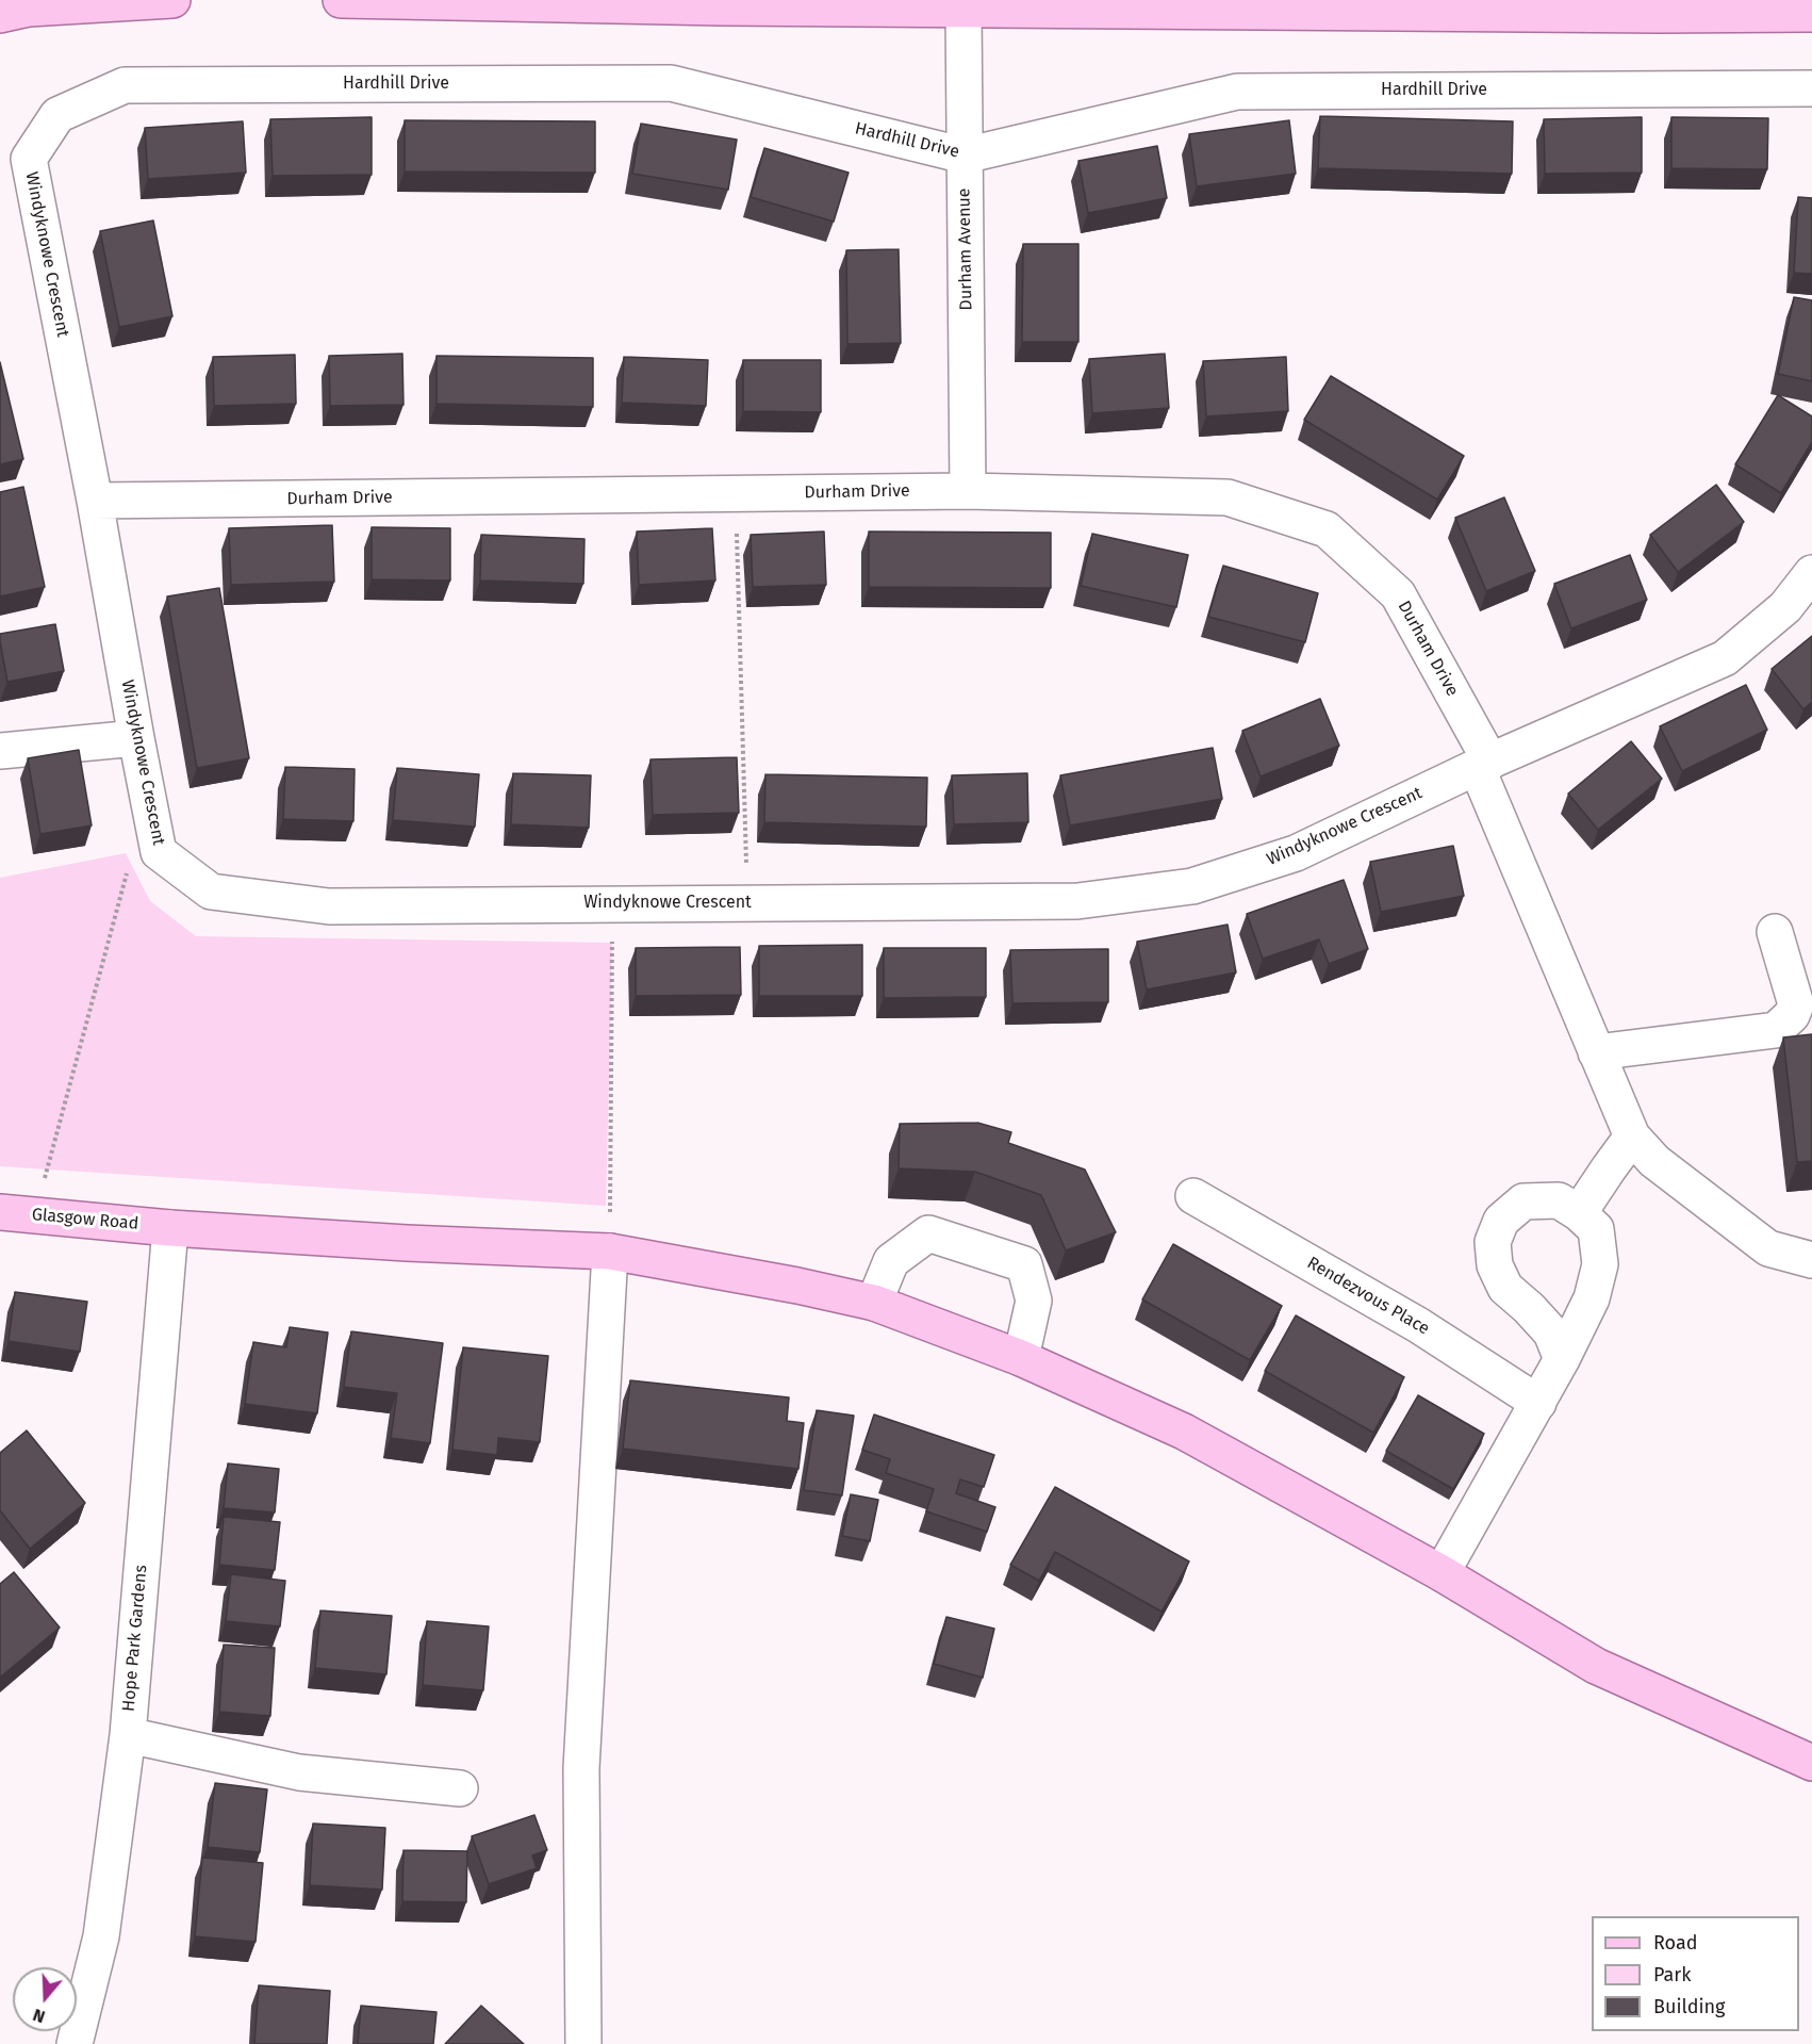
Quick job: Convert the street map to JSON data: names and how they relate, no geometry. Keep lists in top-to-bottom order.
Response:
{
  "streets": {
    "main road": ["Glasgow Road"],
    "street": [
      "Hardhill Drive",
      "Durham Avenue",
      "Windyknowe Crescent",
      "Durham Drive",
      "Rendezvous Place",
      "Hope Park Gardens"
    ]
  },
  "crossings": [
    ["Hardhill Drive", "Durham Avenue"],
    ["Hardhill Drive", "Windyknowe Crescent"],
    ["Durham Avenue", "Durham Drive"],
    ["Windyknowe Crescent", "Durham Drive"],
    ["Glasgow Road", "Hope Park Gardens"]
  ],
  "legend": ["Road", "Park", "Building"],
  "north": "bottom"
}
